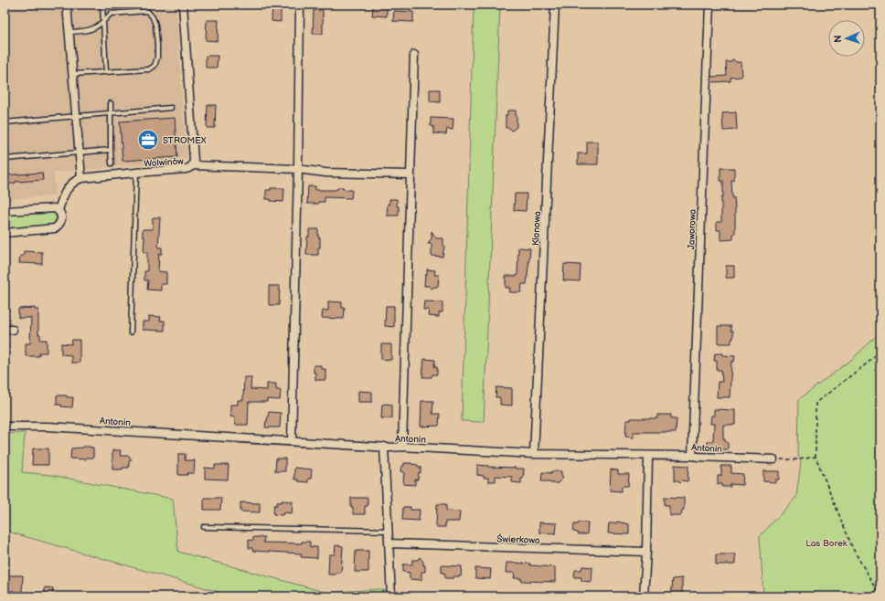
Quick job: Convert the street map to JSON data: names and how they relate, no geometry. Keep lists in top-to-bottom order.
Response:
{
  "streets": {
    "street": [
      "Wolwinów",
      "Klonowa",
      "Jaworowa",
      "Antonin",
      "Świerkowa"
    ]
  },
  "crossings": [
    ["Klonowa", "Antonin"],
    ["Jaworowa", "Antonin"]
  ],
  "parks": ["Las Borek"],
  "places": {
    "office": ["STROMEX"]
  },
  "north": "left"
}
